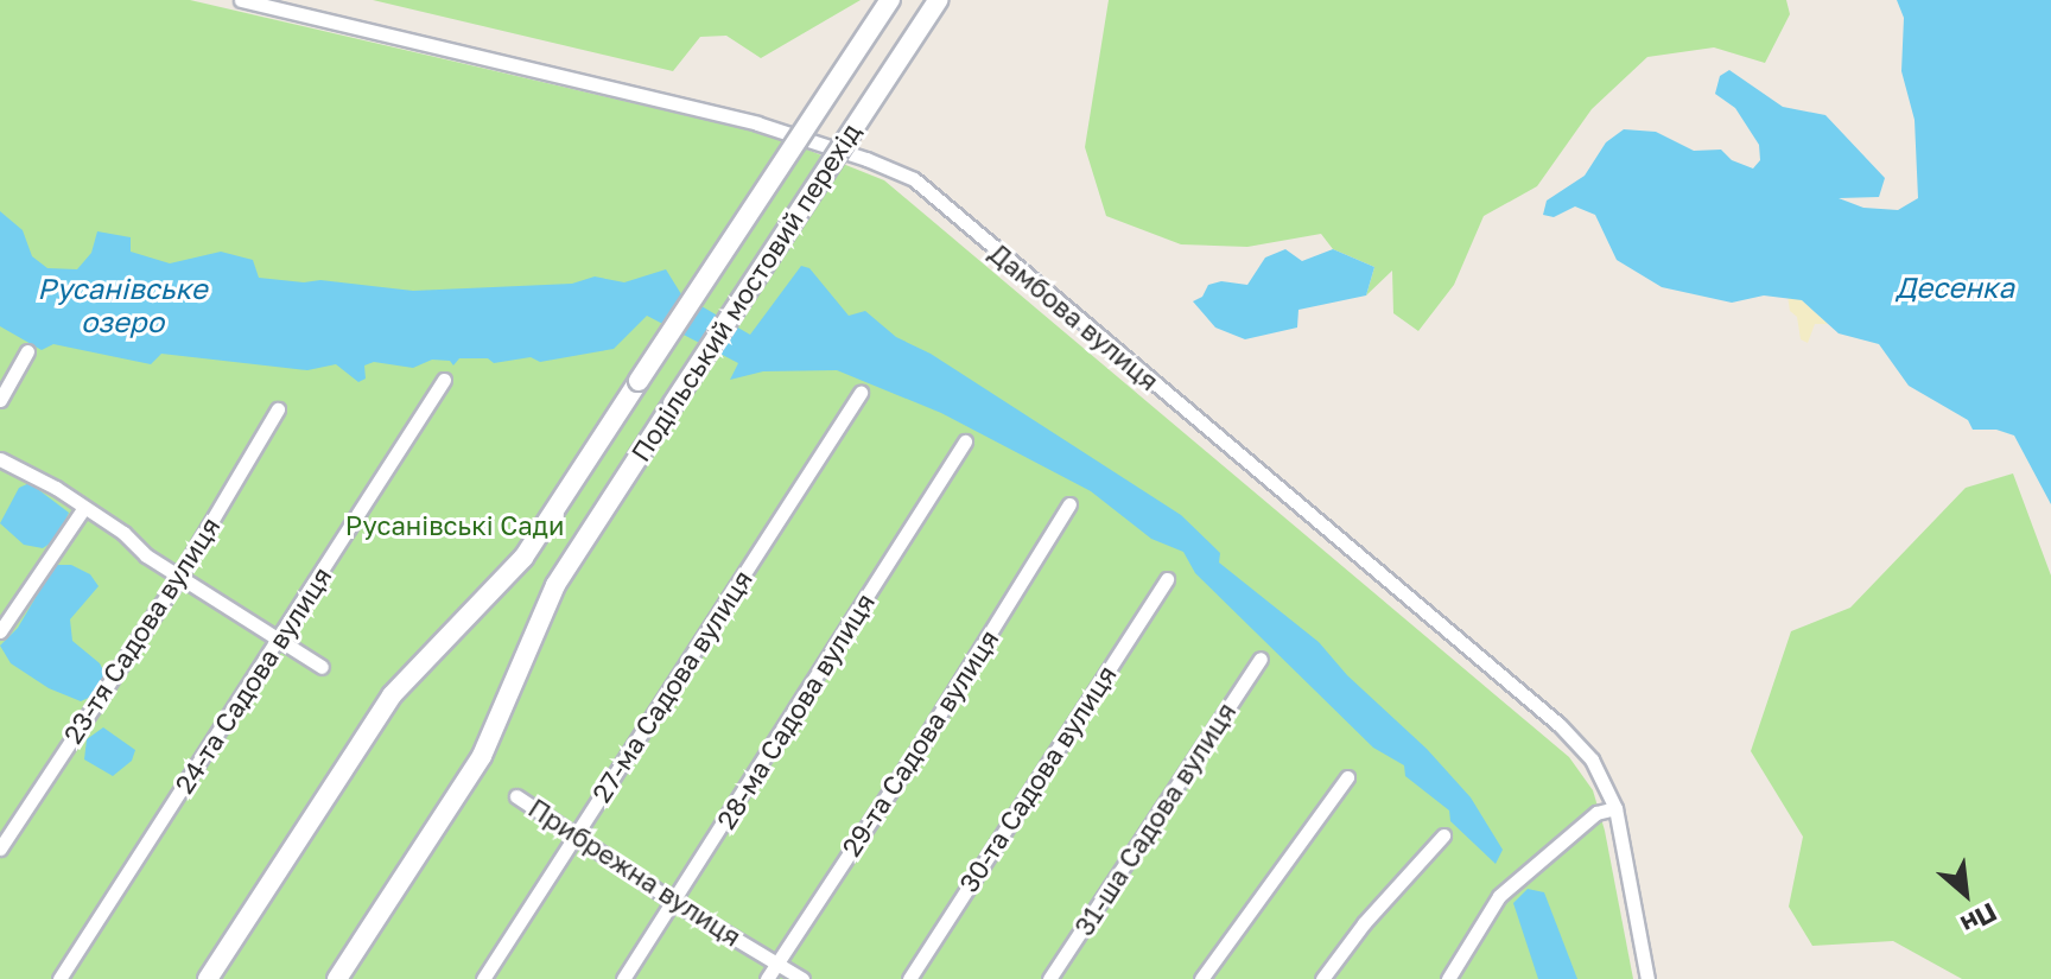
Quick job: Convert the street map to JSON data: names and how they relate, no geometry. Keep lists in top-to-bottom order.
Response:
{
  "streets": {
    "main road": ["Подільський мостовий перехід"],
    "street": [
      "Дамбова вулиця",
      "23-тя Садова вулиця",
      "24-та Садова вулиця",
      "27-ма Садова вулиця",
      "28-ма Садова вулиця",
      "29-та Садова вулиця",
      "30-та Садова вулиця",
      "31-ша Садова вулиця",
      "Прибрежна вулиця"
    ]
  },
  "crossings": [
    ["27-ма Садова вулиця", "Прибрежна вулиця"],
    ["28-ма Садова вулиця", "Прибрежна вулиця"],
    ["29-та Садова вулиця", "Прибрежна вулиця"]
  ],
  "water": ["Десенка", "Русанівське озеро"],
  "parks": ["Русанівські Сади"],
  "north": "bottom right"
}
